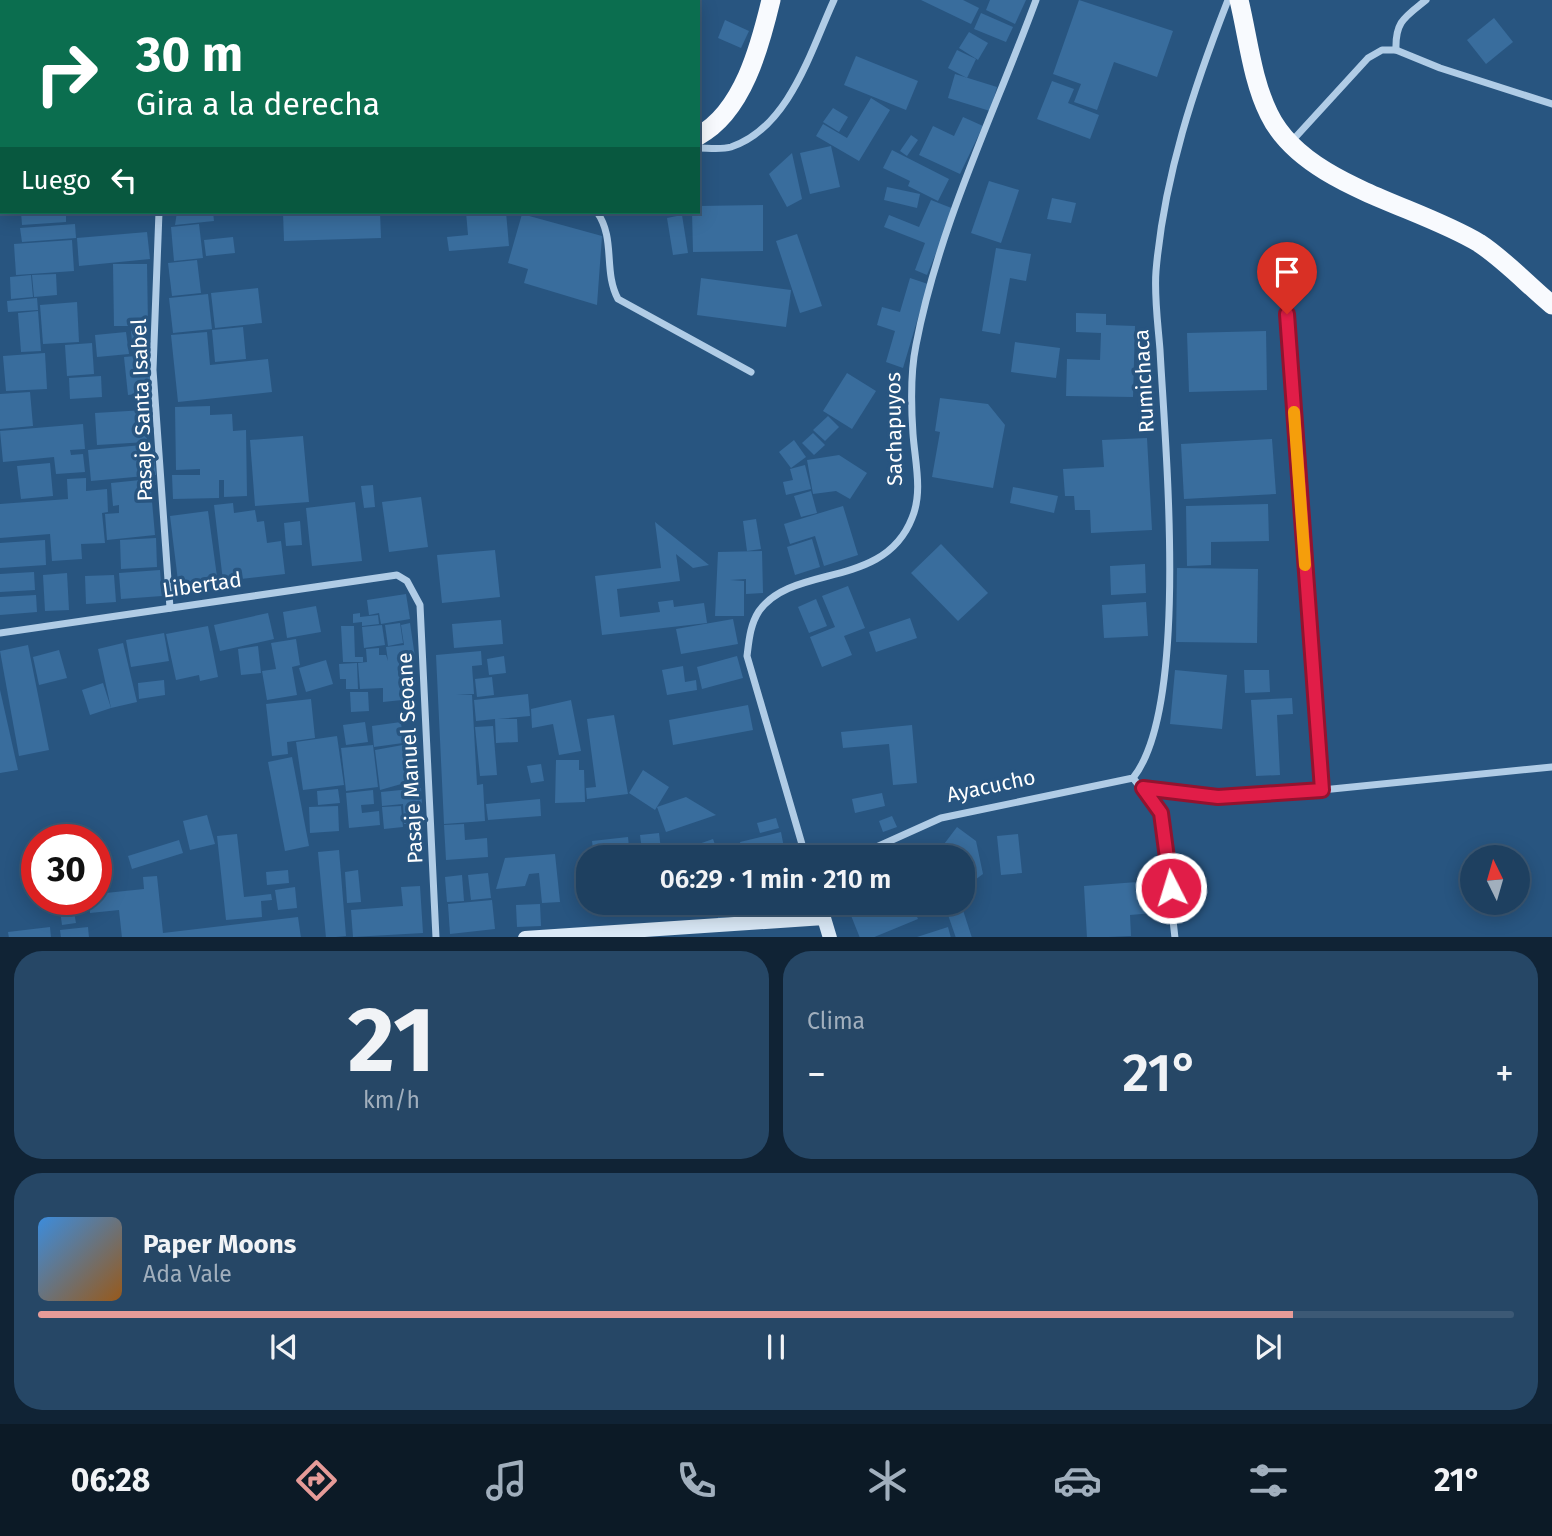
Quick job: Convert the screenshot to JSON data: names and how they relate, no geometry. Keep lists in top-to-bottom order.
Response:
{
  "streets": {
    "street": [
      "Rumichaca",
      "Pasaje Santa Isabel",
      "Sachapuyos",
      "Libertad",
      "Pasaje Manuel Seoane",
      "Ayacucho"
    ]
  },
  "crossings": [
    ["Rumichaca", "Ayacucho"],
    ["Pasaje Santa Isabel", "Libertad"],
    ["Libertad", "Pasaje Manuel Seoane"]
  ],
  "north": "top",
  "page": {
    "turn": ["30 m", "Gira a la derecha"],
    "then": "Luego",
    "limit": "30",
    "trip": "06:29 · 1 min · 210 m",
    "tile": [
      ["21", "km/h"],
      "Clima"
    ],
    "heat": ["−", "21°", "+"],
    "song": ["Paper Moons", "Ada Vale"],
    "tabs": ["06:28", "21°"]
  }
}
